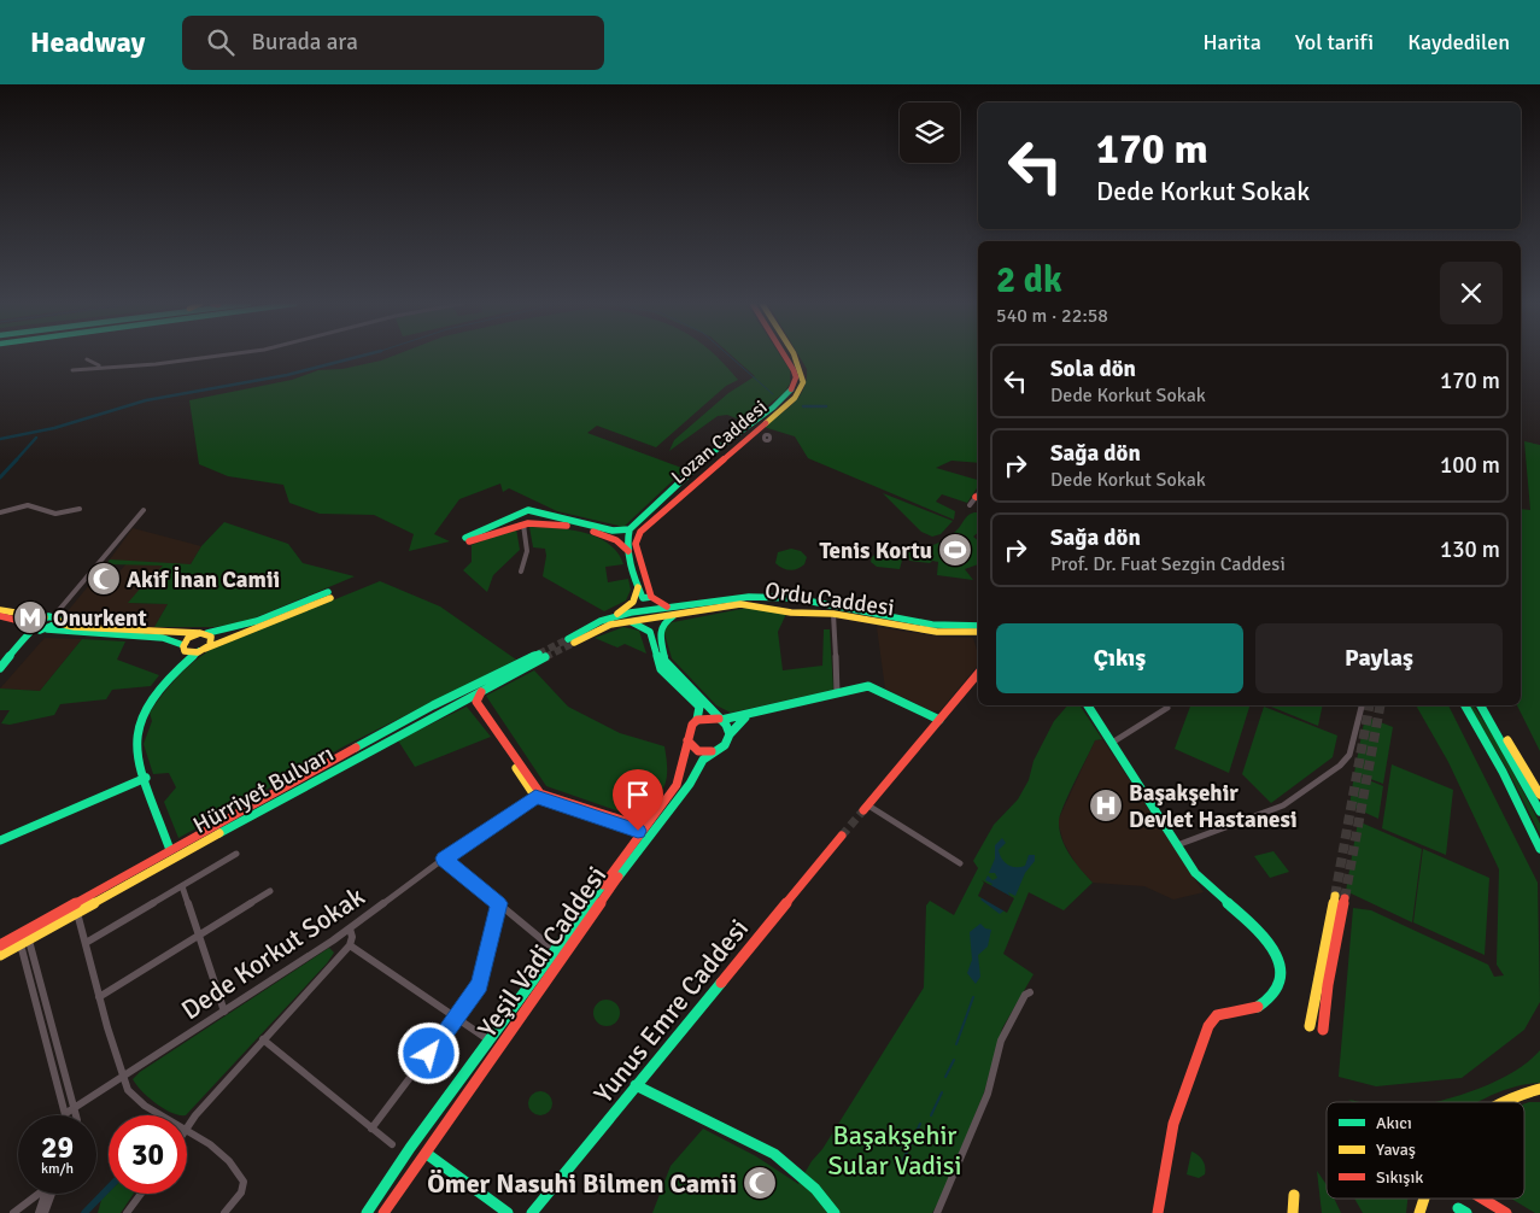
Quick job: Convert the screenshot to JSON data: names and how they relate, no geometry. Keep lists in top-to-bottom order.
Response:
{
  "streets": {
    "main road": [
      "Lozan Caddesi",
      "Ordu Caddesi",
      "Hürriyet Bulvarı",
      "Yeşil Vadi Caddesi",
      "Yunus Emre Caddesi"
    ],
    "street": ["Dede Korkut Sokak"]
  },
  "parks": ["Başakşehir Sular Vadisi"],
  "places": {
    "sports": ["Tenis Kortu"],
    "mosque": ["Akif İnan Camii", "Ömer Nasuhi Bilmen Camii"],
    "metro station": ["Onurkent"],
    "hospital": ["Başakşehir Devlet Hastanesi"]
  },
  "legend": ["Akıcı", "Yavaş", "Sıkışık"],
  "page": {
    "header": "Headway",
    "search": "Burada ara",
    "nav": ["Harita", "Yol tarifi", "Kaydedilen"],
    "turn": ["170 m", "Dede Korkut Sokak"],
    "heading": ["2 dk", "540 m · 22:58"],
    "list": [
      {
        "name": "Sola dön",
        "note": "Dede Korkut Sokak",
        "value": "170 m"
      },
      {
        "name": "Sağa dön",
        "note": "Dede Korkut Sokak",
        "value": "100 m"
      },
      {
        "name": "Sağa dön",
        "note": "Prof. Dr. Fuat Sezgin Caddesi",
        "value": "130 m"
      }
    ],
    "buttons": ["Çıkış", "Paylaş"],
    "speed": "29 km/h",
    "limit": "30"
  }
}
